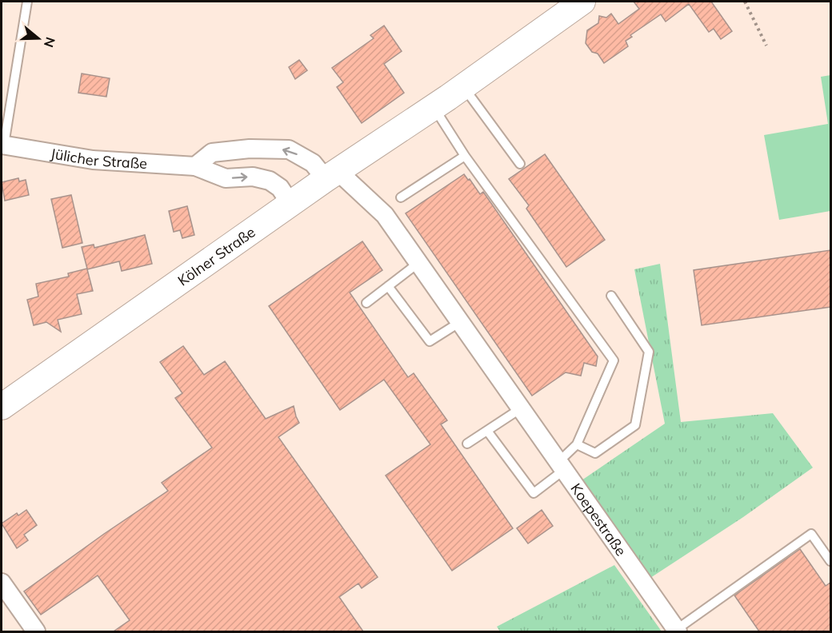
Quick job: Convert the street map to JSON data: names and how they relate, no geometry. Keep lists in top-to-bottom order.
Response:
{
  "streets": {
    "main road": ["Kölner Straße"],
    "street": ["Jülicher Straße", "Koepestraße"]
  },
  "crossings": [
    ["Jülicher Straße", "Kölner Straße"],
    ["Kölner Straße", "Koepestraße"]
  ],
  "north": "right"
}
